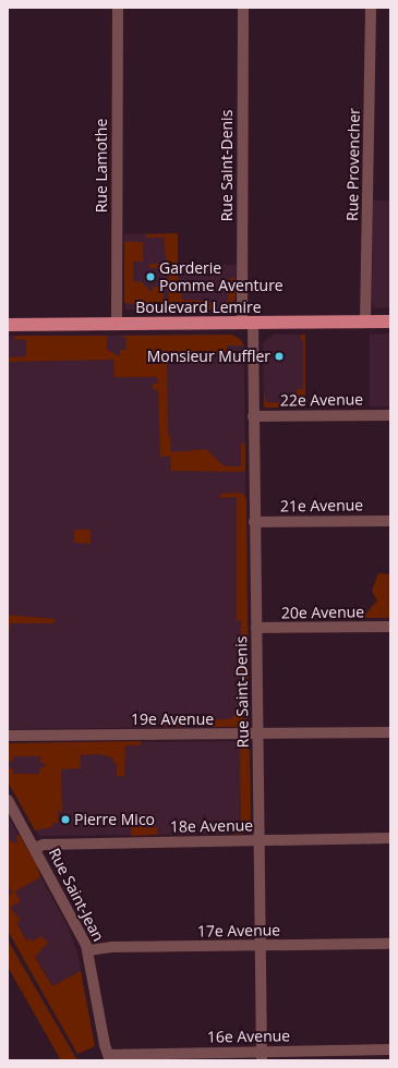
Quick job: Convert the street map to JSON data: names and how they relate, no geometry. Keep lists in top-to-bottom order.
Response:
{
  "streets": {
    "main road": ["Boulevard Lemire"],
    "street": [
      "Rue Provencher",
      "Rue Lamothe",
      "Rue Saint-Denis",
      "22e Avenue",
      "21e Avenue",
      "20e Avenue",
      "19e Avenue",
      "18e Avenue",
      "Rue Saint-Jean",
      "17e Avenue",
      "16e Avenue"
    ]
  },
  "crossings": [
    ["Rue Provencher", "Boulevard Lemire"],
    ["Rue Lamothe", "Boulevard Lemire"],
    ["Rue Saint-Denis", "Boulevard Lemire"],
    ["Rue Saint-Denis", "22e Avenue"],
    ["Rue Saint-Denis", "21e Avenue"],
    ["Rue Saint-Denis", "20e Avenue"],
    ["Rue Saint-Denis", "19e Avenue"],
    ["Rue Saint-Denis", "18e Avenue"],
    ["Rue Saint-Denis", "17e Avenue"],
    ["Rue Saint-Denis", "16e Avenue"],
    ["18e Avenue", "Rue Saint-Jean"],
    ["Rue Saint-Jean", "17e Avenue"],
    ["Rue Saint-Jean", "16e Avenue"]
  ],
  "places": ["Garderie Pomme Aventure", "Monsieur Muffler", "Pierre Mico"]
}
